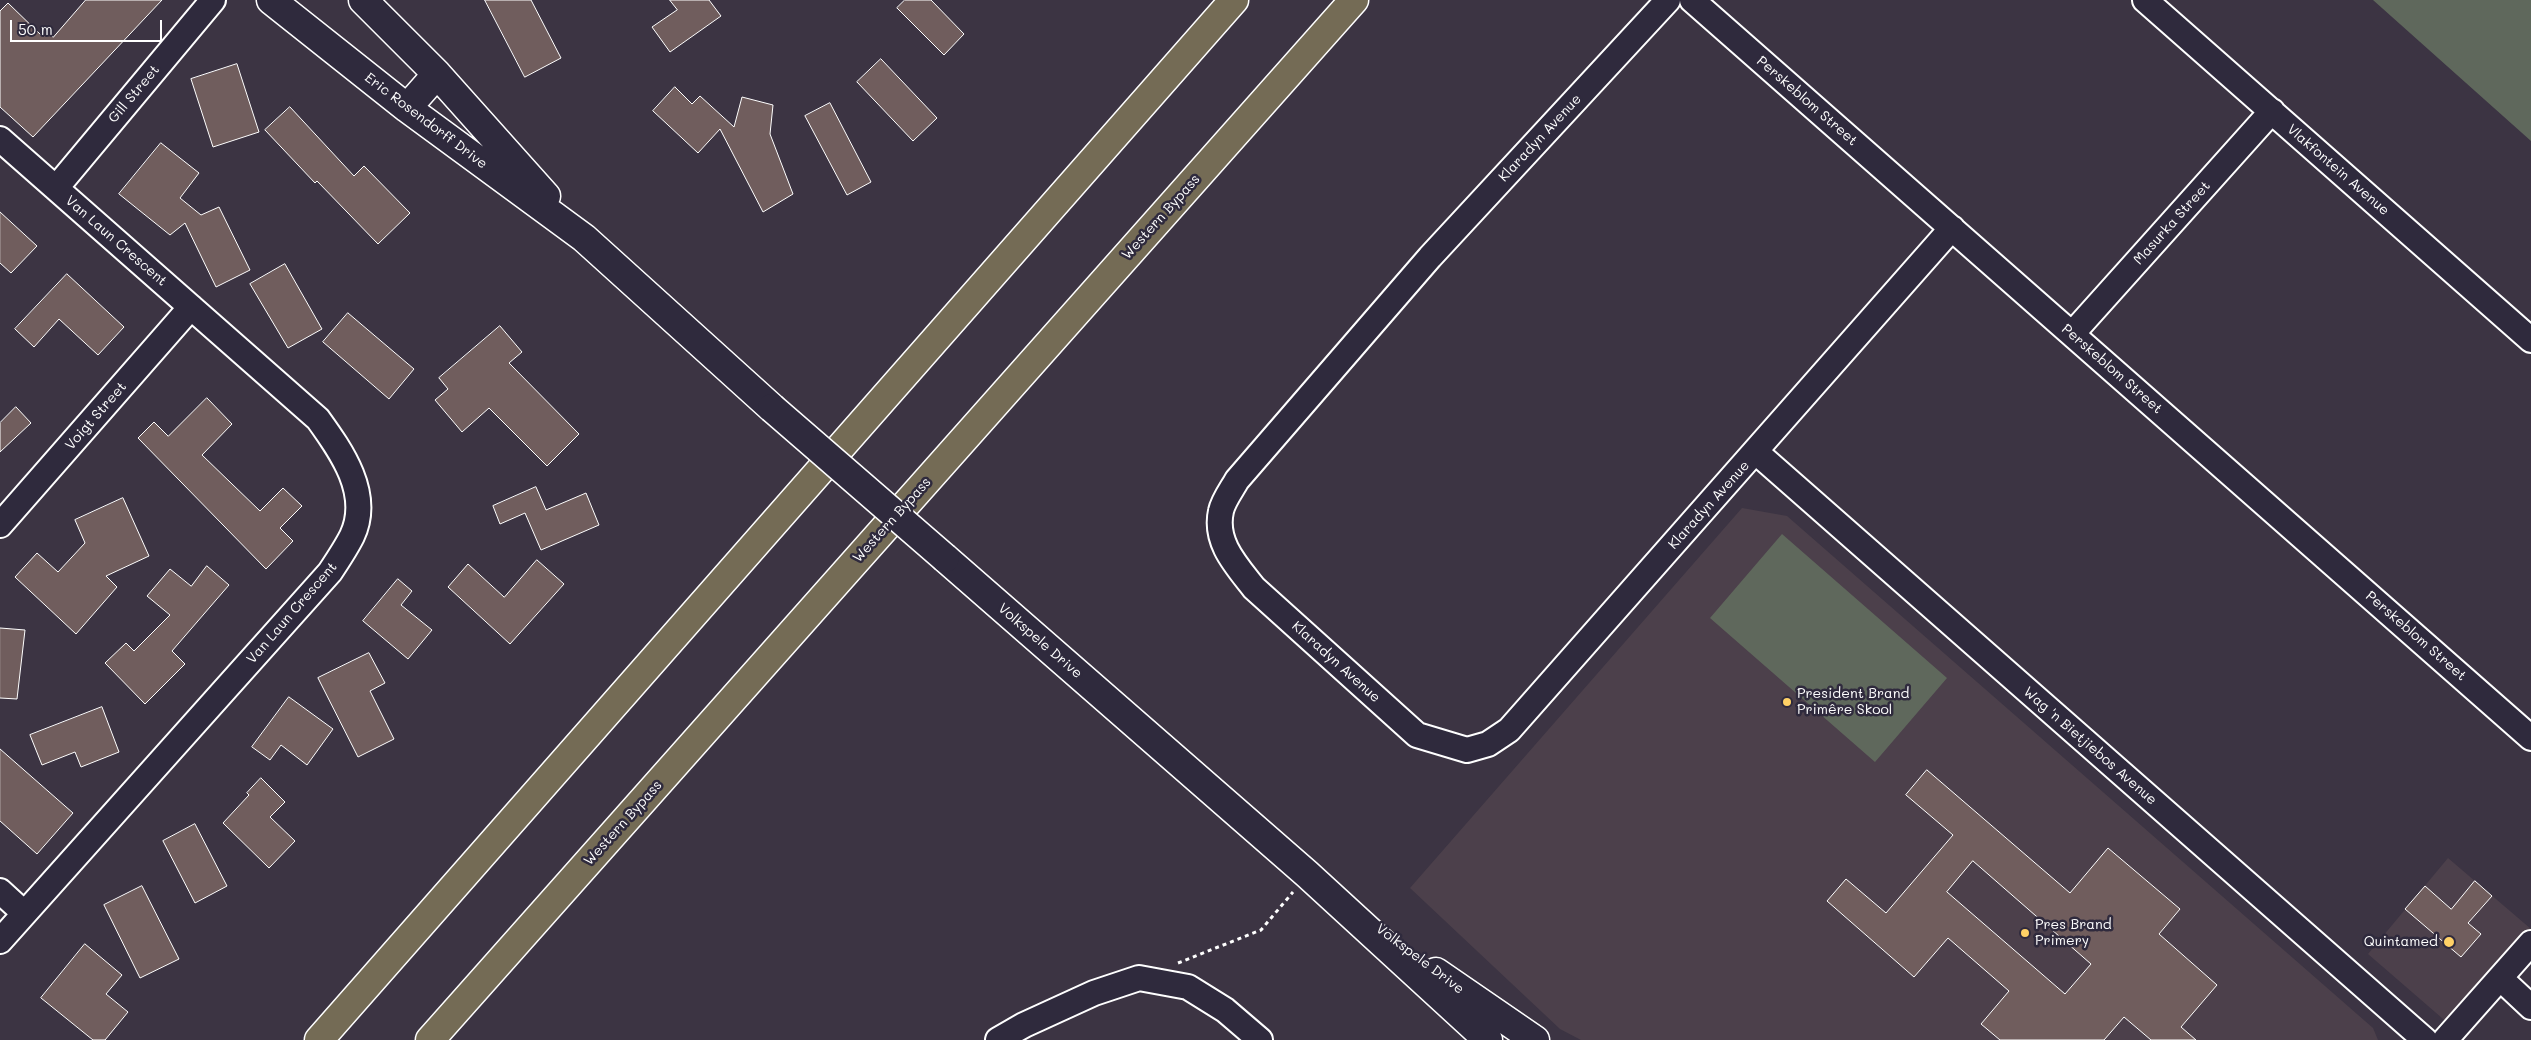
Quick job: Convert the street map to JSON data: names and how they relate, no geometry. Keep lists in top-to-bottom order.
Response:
{
  "streets": {
    "highway": ["Western Bypass"],
    "street": [
      "Gill Street",
      "Perskeblom Street",
      "Eric Rosendorff Drive",
      "Klaradyn Avenue",
      "Vlakfontein Avenue",
      "Masurka Street",
      "Van Laun Crescent",
      "Voigt Street",
      "Volkspele Drive",
      "Wag 'n Bietjiebos Avenue"
    ]
  },
  "crossings": [
    ["Gill Street", "Van Laun Crescent"],
    ["Perskeblom Street", "Klaradyn Avenue"],
    ["Perskeblom Street", "Masurka Street"],
    ["Eric Rosendorff Drive", "Volkspele Drive"],
    ["Klaradyn Avenue", "Wag 'n Bietjiebos Avenue"],
    ["Vlakfontein Avenue", "Masurka Street"],
    ["Van Laun Crescent", "Voigt Street"]
  ],
  "places": ["President Brand Primêre Skool", "Pres Brand Primery", "Quintamed"],
  "scale_bar": "50 m"
}
